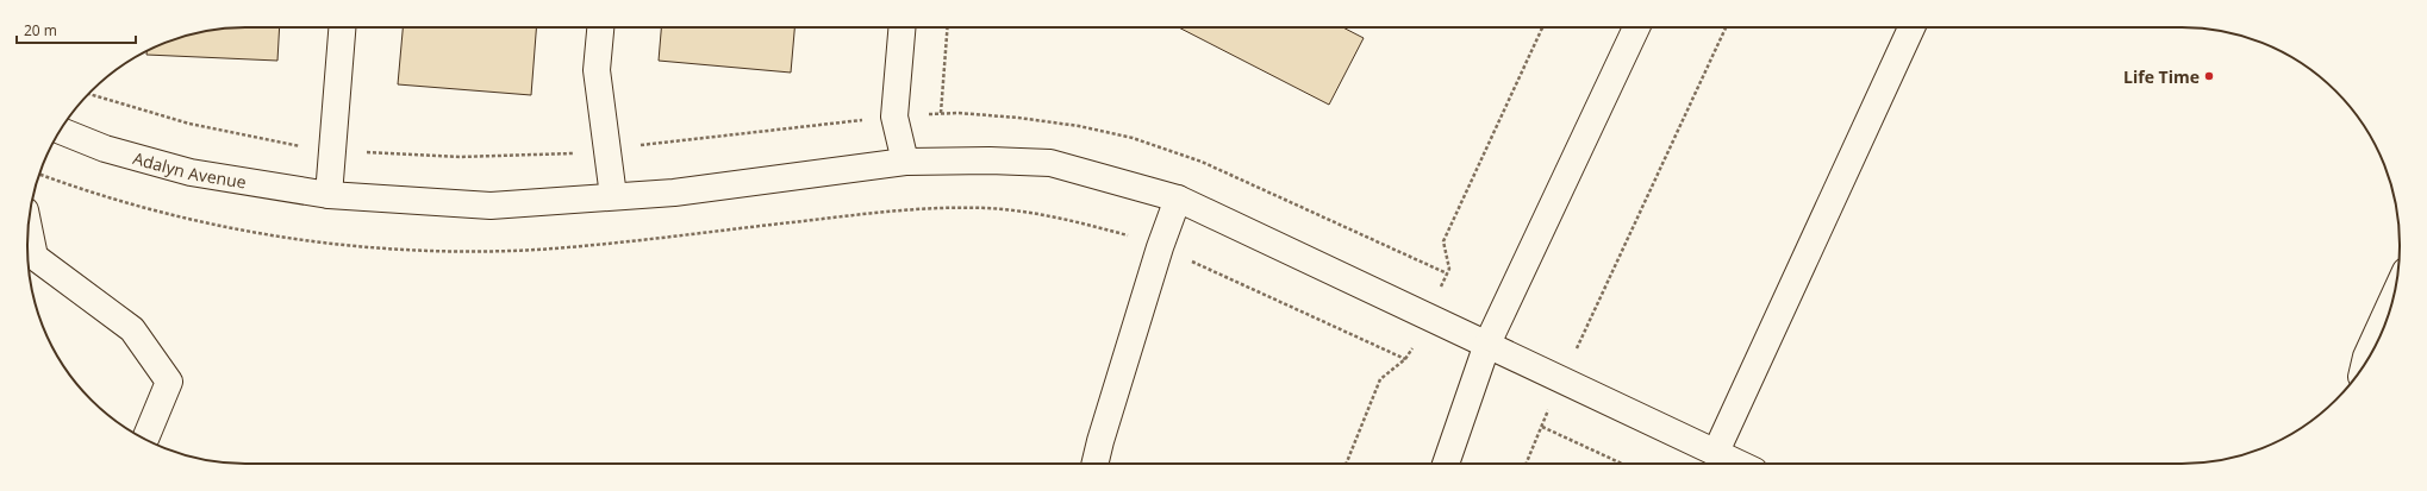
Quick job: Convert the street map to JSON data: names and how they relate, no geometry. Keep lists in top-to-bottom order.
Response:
{
  "streets": {
    "street": ["Adalyn Avenue"]
  },
  "places": ["Life Time"],
  "scale_bar": "20 m"
}
